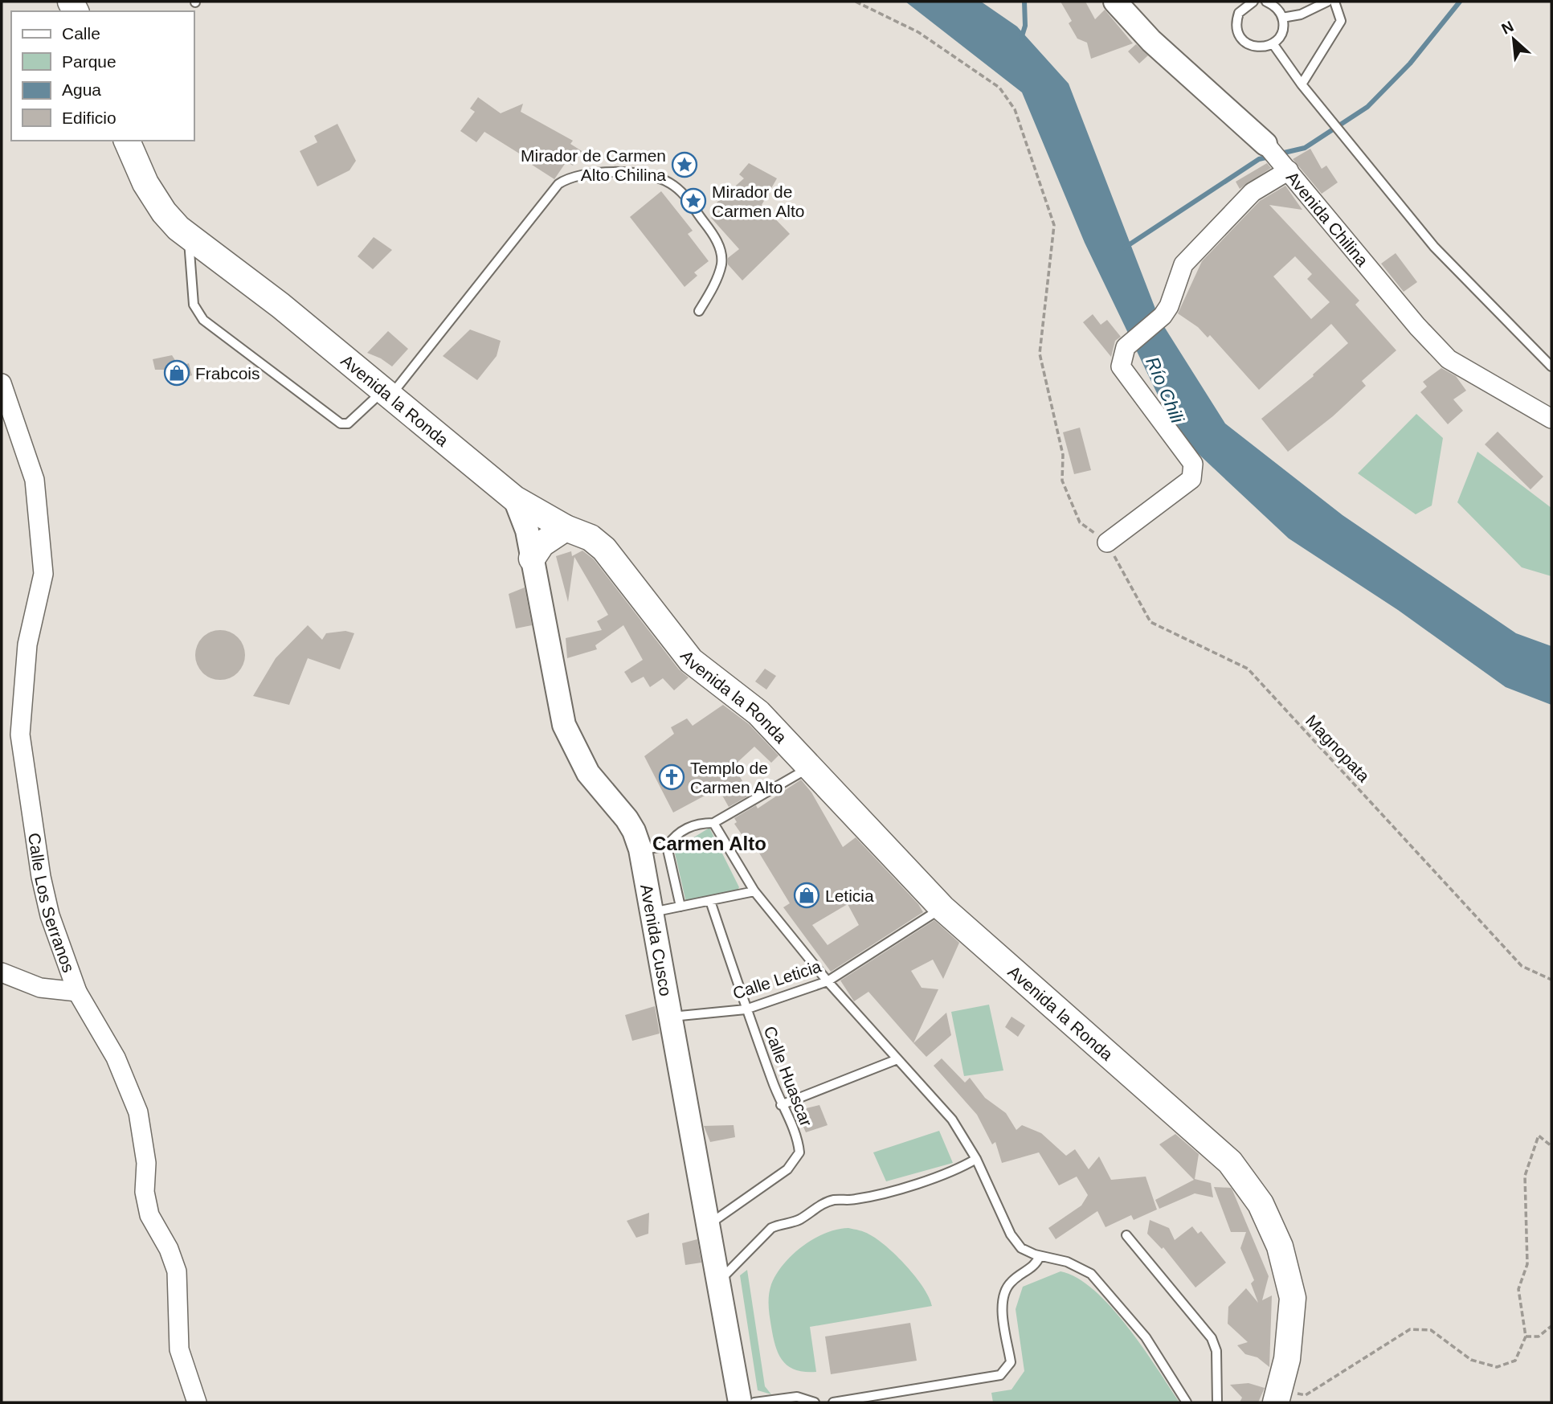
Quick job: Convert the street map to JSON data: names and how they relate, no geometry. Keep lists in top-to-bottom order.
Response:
{
  "streets": {
    "main road": ["Avenida la Ronda"],
    "street": ["Avenida Chilina", "Calle Los Serranos", "Avenida Cusco"],
    "lane": ["Calle Leticia", "Calle Huascar"],
    "path": ["Magnopata"]
  },
  "crossings": [
    ["Avenida la Ronda", "Avenida Cusco"],
    ["Avenida la Ronda", "Calle Leticia"],
    ["Avenida Cusco", "Calle Leticia"],
    ["Avenida Cusco", "Calle Huascar"],
    ["Calle Leticia", "Calle Huascar"]
  ],
  "districts": ["Carmen Alto"],
  "water": ["Río Chili"],
  "places": {
    "place": ["Mirador de Carmen Alto Chilina", "Mirador de Carmen Alto"],
    "shop": ["Frabcois", "Leticia"],
    "church": ["Templo de Carmen Alto"]
  },
  "legend": [
    "Calle",
    "Parque",
    "Agua",
    "Edificio"
  ],
  "north": "top left"
}
